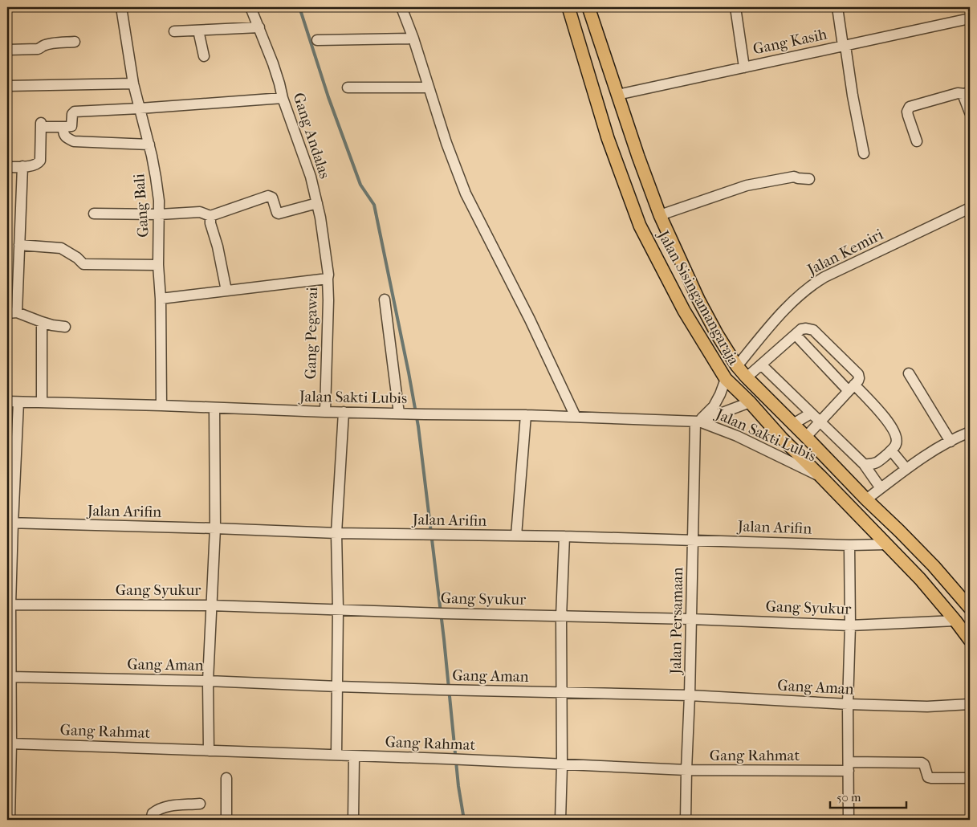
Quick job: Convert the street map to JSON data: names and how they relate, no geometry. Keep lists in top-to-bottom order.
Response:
{
  "streets": {
    "main road": ["Jalan Sisingamangaraja"],
    "street": [
      "Gang Kasih",
      "Gang Andalas",
      "Gang Bali",
      "Jalan Kemiri",
      "Gang Pegawai",
      "Jalan Sakti Lubis",
      "Jalan Arifin",
      "Gang Syukur",
      "Jalan Persamaan",
      "Gang Aman",
      "Gang Rahmat"
    ]
  },
  "crossings": [
    ["Gang Kasih", "Jalan Sisingamangaraja"],
    ["Gang Andalas", "Gang Pegawai"],
    ["Gang Bali", "Jalan Sakti Lubis"],
    ["Jalan Kemiri", "Jalan Sisingamangaraja"],
    ["Jalan Sisingamangaraja", "Jalan Sakti Lubis"],
    ["Jalan Sisingamangaraja", "Jalan Arifin"],
    ["Jalan Sisingamangaraja", "Gang Syukur"],
    ["Gang Pegawai", "Jalan Sakti Lubis"],
    ["Jalan Sakti Lubis", "Jalan Persamaan"],
    ["Jalan Arifin", "Jalan Persamaan"],
    ["Gang Syukur", "Jalan Persamaan"],
    ["Jalan Persamaan", "Gang Aman"],
    ["Jalan Persamaan", "Gang Rahmat"]
  ],
  "scale_bar": "50 m"
}
